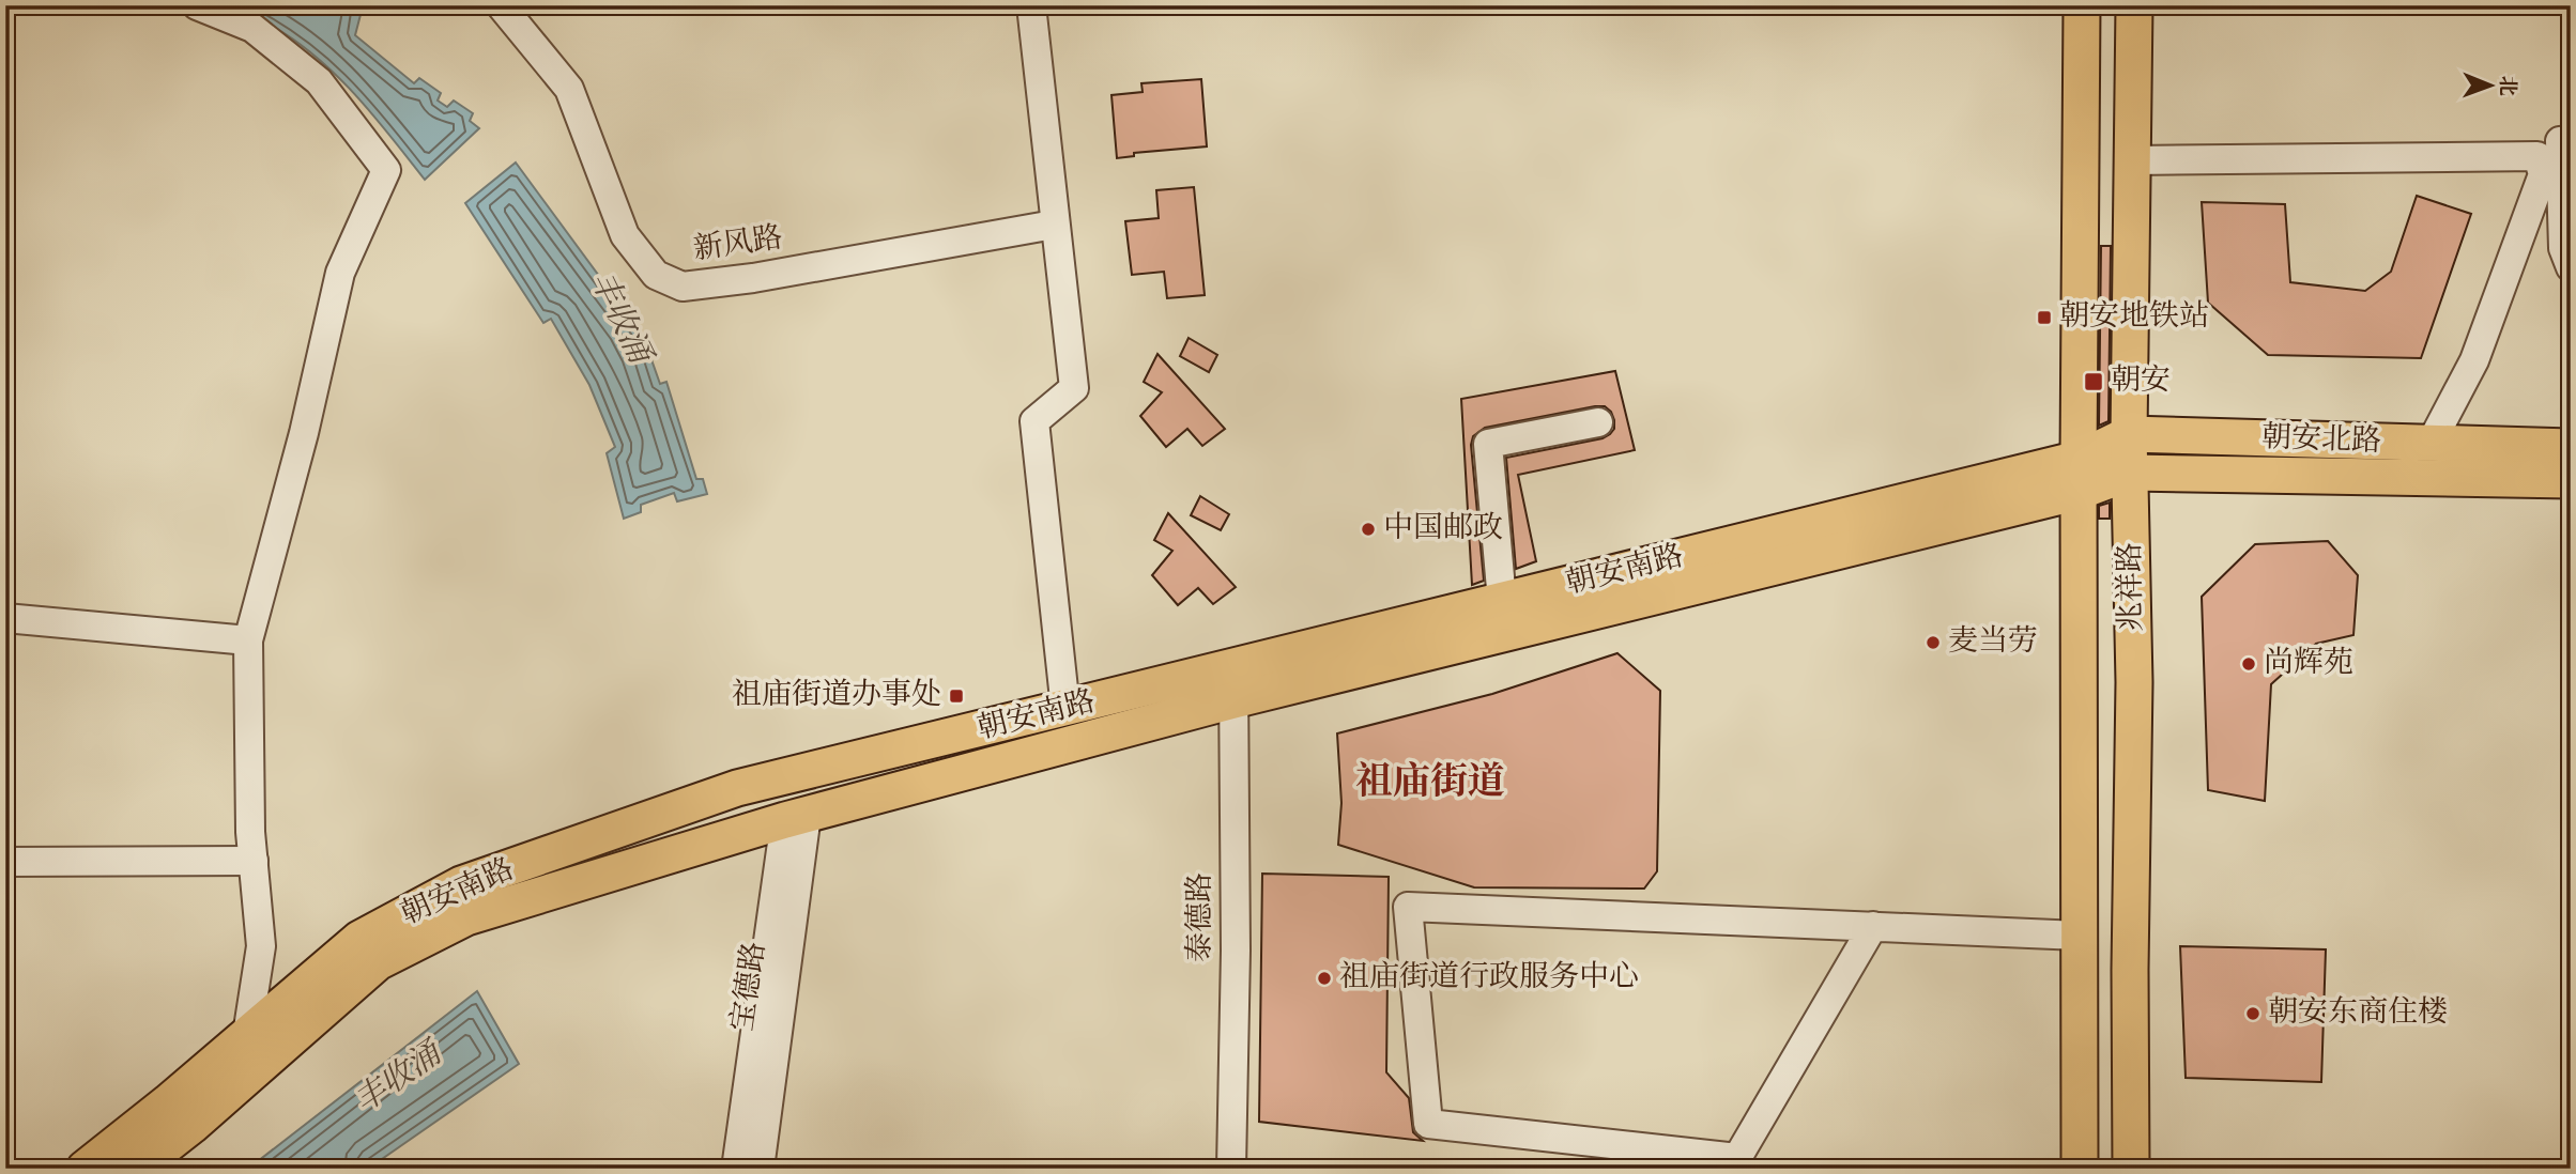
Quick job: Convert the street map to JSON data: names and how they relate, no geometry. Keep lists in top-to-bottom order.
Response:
{
  "streets": {
    "main road": ["朝安北路", "朝安南路", "兆祥路"],
    "street": ["新风路", "泰德路", "宝德路"]
  },
  "crossings": [
    ["朝安北路", "朝安南路"],
    ["朝安北路", "兆祥路"],
    ["朝安南路", "兆祥路"],
    ["朝安南路", "泰德路"],
    ["朝安南路", "宝德路"]
  ],
  "districts": ["祖庙街道"],
  "water": ["丰收涌"],
  "places": {
    "transit": ["朝安地铁站", "朝安", "祖庙街道办事处"],
    "other": [
      "中国邮政",
      "麦当劳",
      "尚辉苑",
      "祖庙街道行政服务中心",
      "朝安东商住楼"
    ]
  },
  "north": "right"
}
